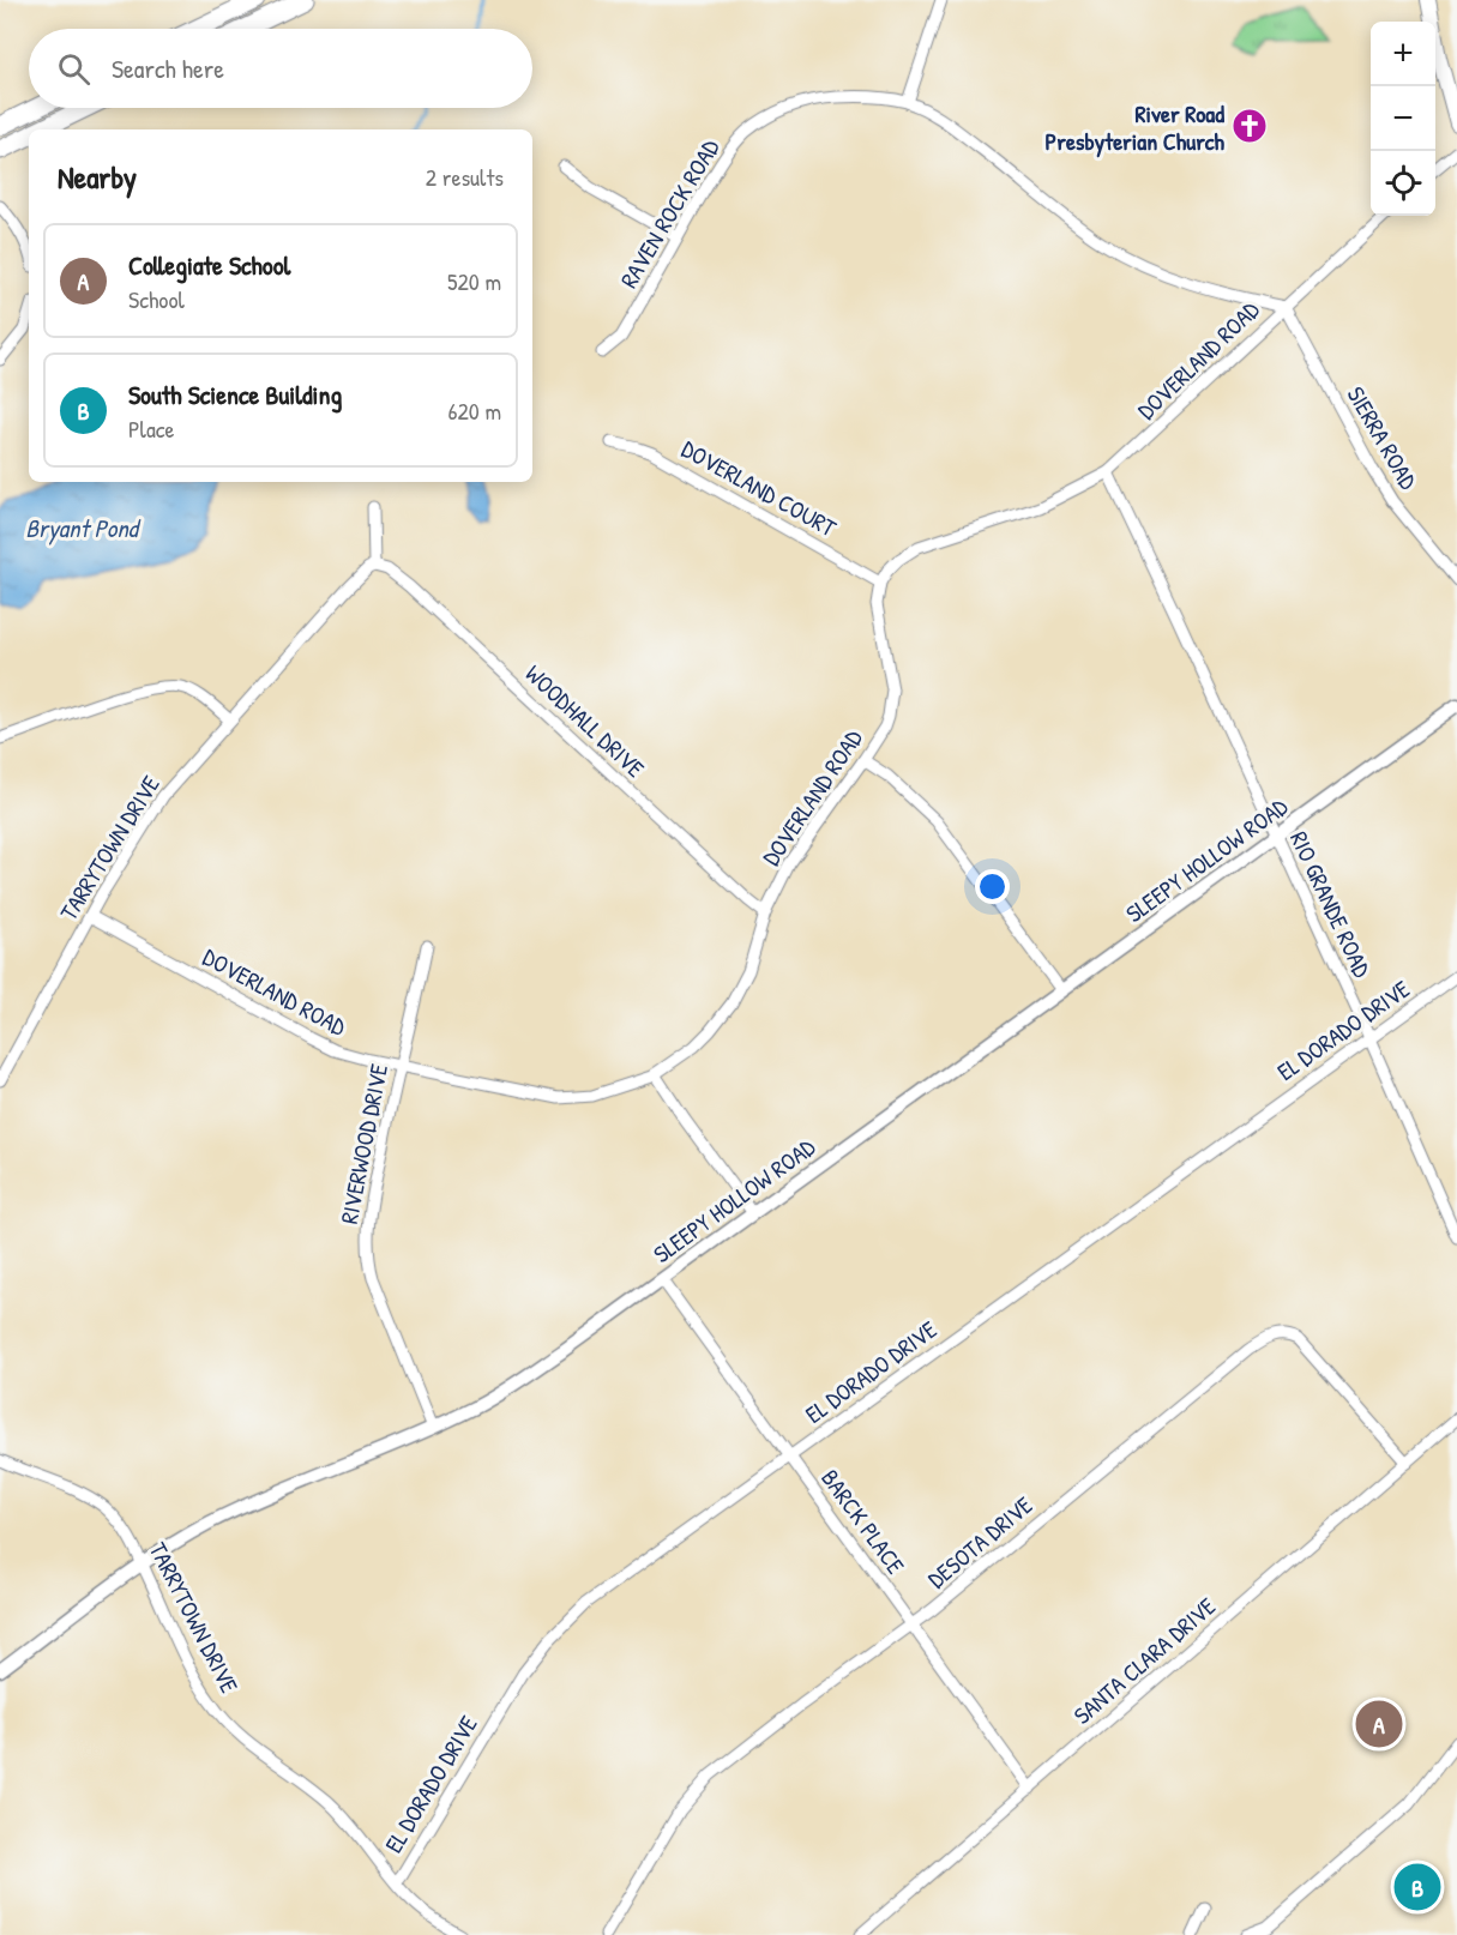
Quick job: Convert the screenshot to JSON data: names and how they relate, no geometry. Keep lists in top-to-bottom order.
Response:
{
  "streets": {
    "street": [
      "RAVEN ROCK ROAD",
      "DOVERLAND ROAD",
      "SIERRA ROAD",
      "DOVERLAND COURT",
      "WOODHALL DRIVE",
      "TARRYTOWN DRIVE",
      "SLEEPY HOLLOW ROAD",
      "RIO GRANDE ROAD",
      "EL DORADO DRIVE",
      "RIVERWOOD DRIVE",
      "BARCK PLACE",
      "DESOTA DRIVE",
      "SANTA CLARA DRIVE"
    ]
  },
  "crossings": [
    ["RAVEN ROCK ROAD", "DOVERLAND ROAD"],
    ["RAVEN ROCK ROAD", "SIERRA ROAD"],
    ["DOVERLAND ROAD", "SIERRA ROAD"],
    ["DOVERLAND ROAD", "DOVERLAND COURT"],
    ["DOVERLAND ROAD", "WOODHALL DRIVE"],
    ["DOVERLAND ROAD", "TARRYTOWN DRIVE"],
    ["DOVERLAND ROAD", "RIO GRANDE ROAD"],
    ["DOVERLAND ROAD", "RIVERWOOD DRIVE"],
    ["WOODHALL DRIVE", "TARRYTOWN DRIVE"],
    ["TARRYTOWN DRIVE", "SLEEPY HOLLOW ROAD"],
    ["TARRYTOWN DRIVE", "EL DORADO DRIVE"],
    ["SLEEPY HOLLOW ROAD", "RIO GRANDE ROAD"],
    ["SLEEPY HOLLOW ROAD", "RIVERWOOD DRIVE"],
    ["SLEEPY HOLLOW ROAD", "BARCK PLACE"],
    ["RIO GRANDE ROAD", "EL DORADO DRIVE"],
    ["EL DORADO DRIVE", "BARCK PLACE"],
    ["BARCK PLACE", "DESOTA DRIVE"],
    ["BARCK PLACE", "SANTA CLARA DRIVE"],
    ["DESOTA DRIVE", "SANTA CLARA DRIVE"]
  ],
  "water": ["Bryant Pond"],
  "places": {
    "church": ["River Road Presbyterian Church"]
  },
  "page": {
    "map_buttons": ["+", "−"],
    "search": "Search here",
    "heading": ["Nearby", "2 results"],
    "list": [
      {
        "mark": "A",
        "name": "Collegiate School",
        "note": "School",
        "value": "520 m"
      },
      {
        "mark": "B",
        "name": "South Science Building",
        "note": "Place",
        "value": "620 m"
      }
    ],
    "pins": ["A", "B"]
  }
}
